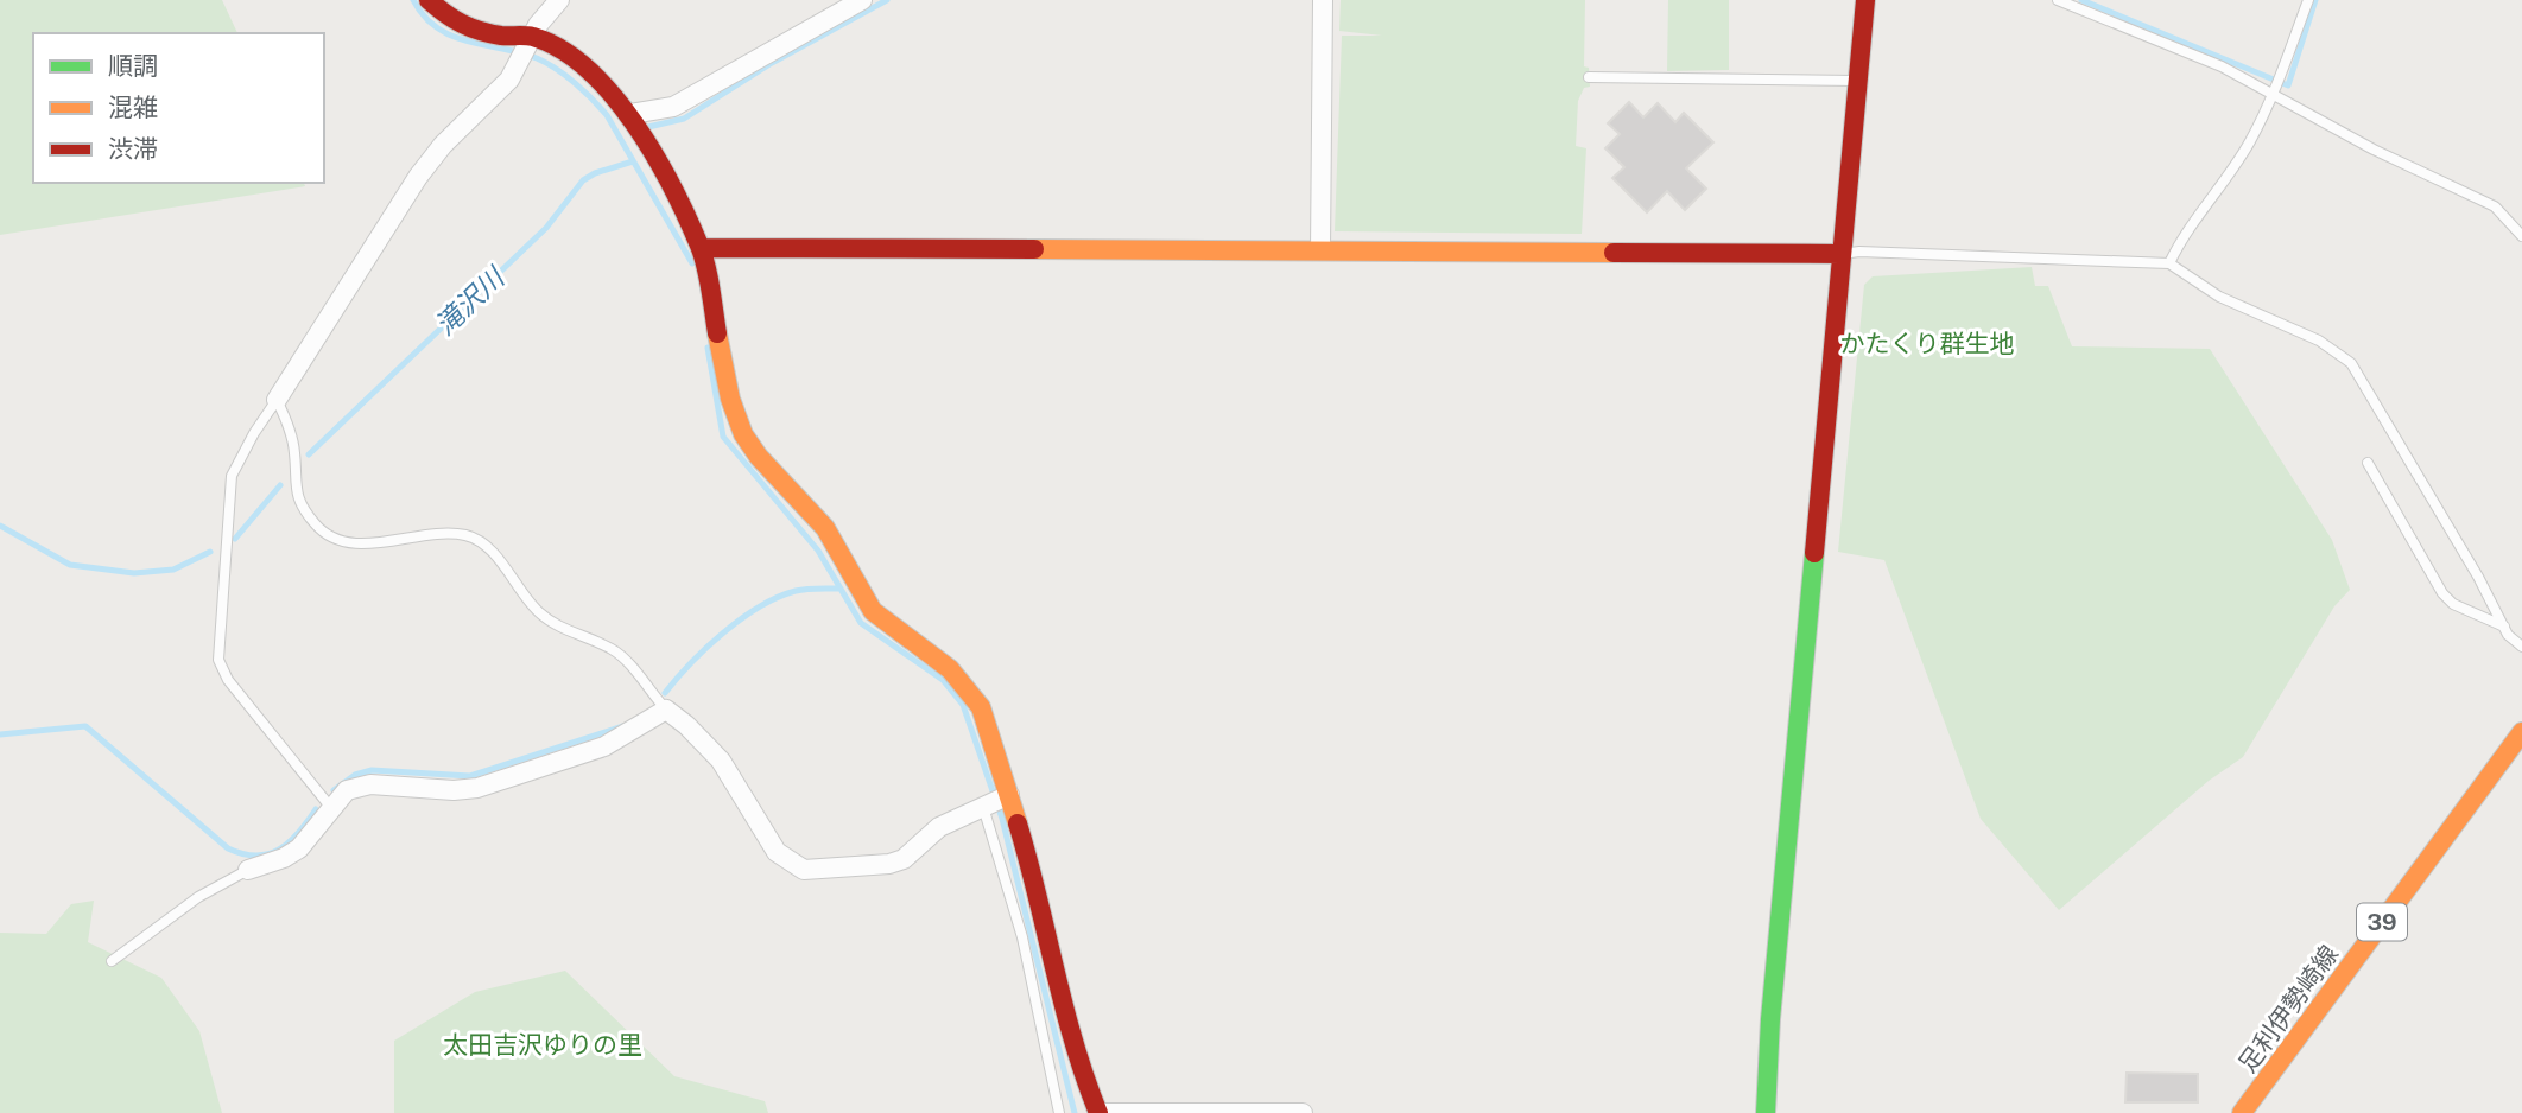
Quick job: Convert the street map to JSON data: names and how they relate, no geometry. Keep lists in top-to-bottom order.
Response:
{
  "streets": {
    "street": ["39", "足利伊勢崎線"]
  },
  "water": ["滝沢川"],
  "parks": ["かたくり群生地", "太田吉沢ゆりの里"],
  "legend": ["順調", "混雑", "渋滞"]
}
